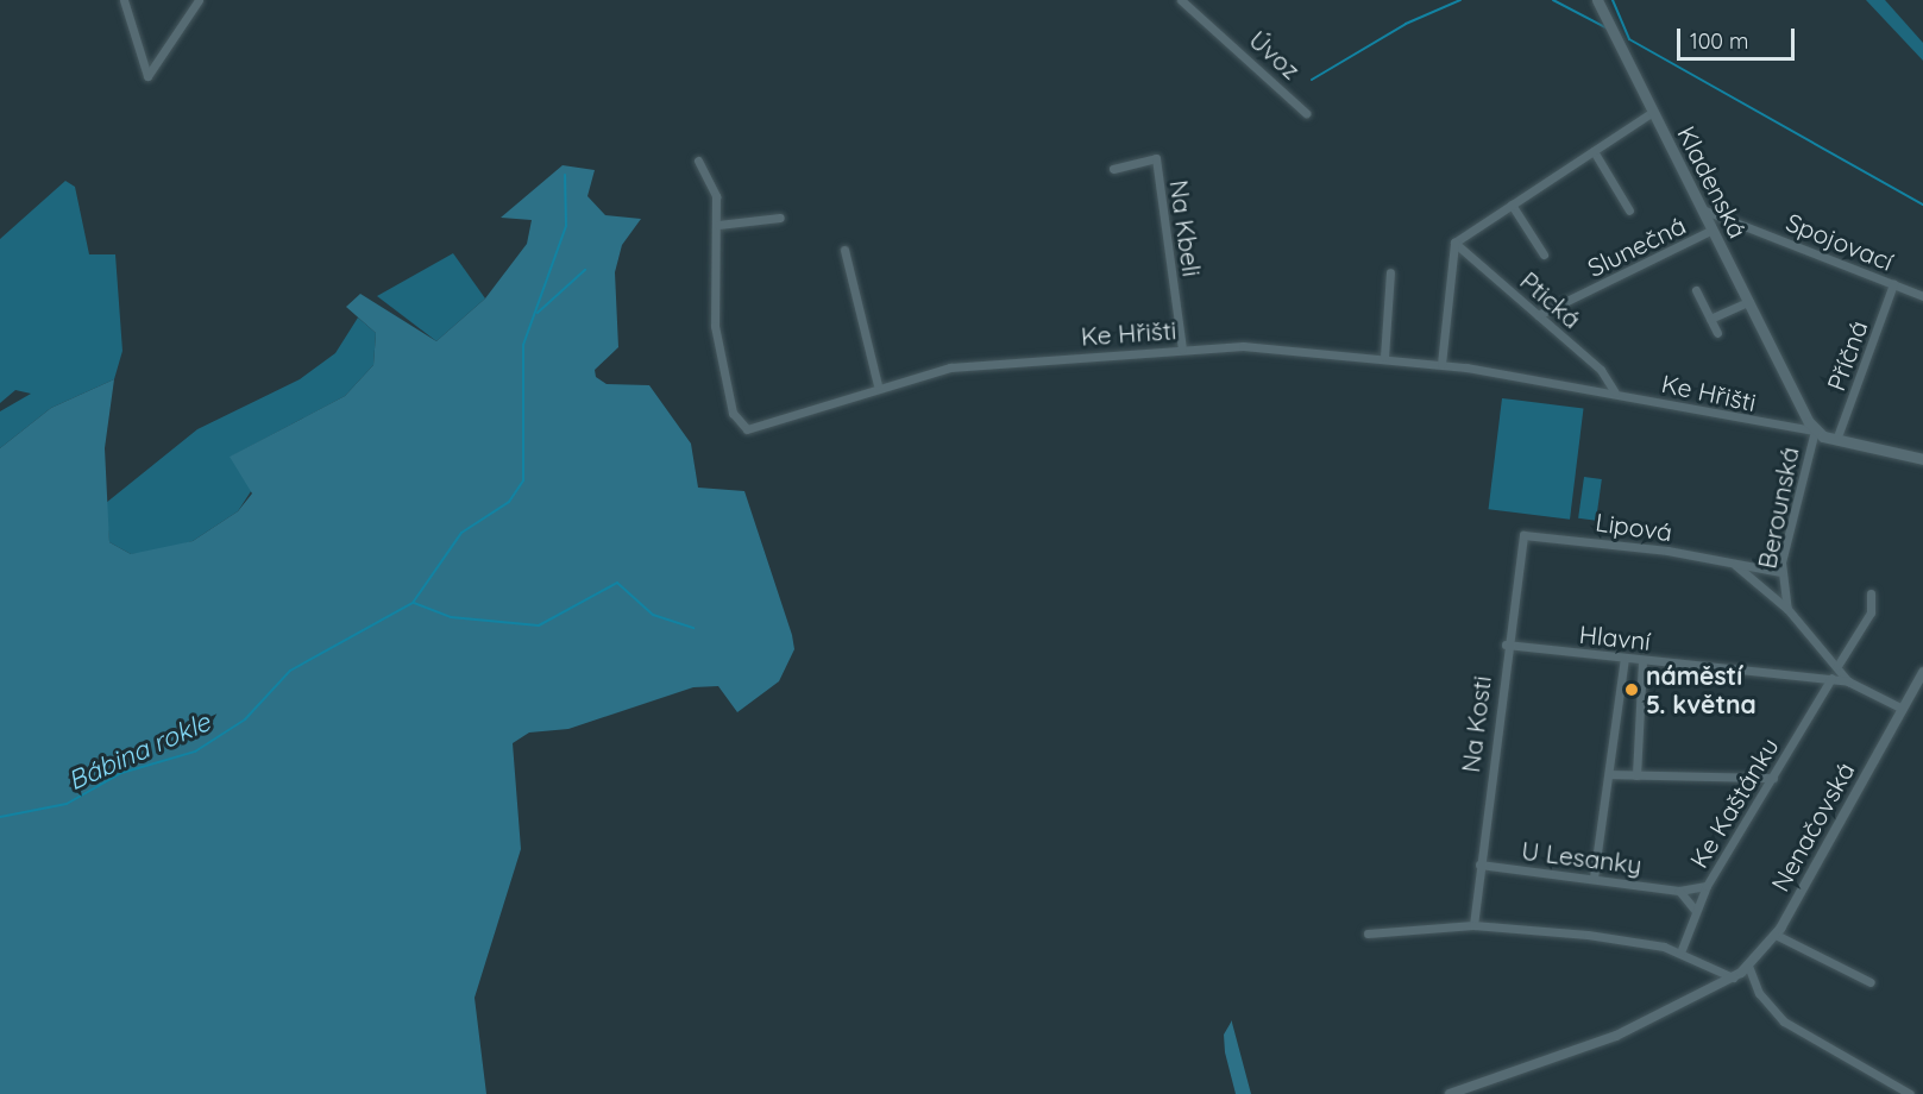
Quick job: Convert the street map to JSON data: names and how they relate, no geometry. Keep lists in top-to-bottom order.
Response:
{
  "streets": {
    "main road": ["Kladenská"],
    "street": [
      "Úvoz",
      "Na Kbeli",
      "Spojovací",
      "Slunečná",
      "Ptická",
      "Ke Hřišti",
      "Příčná",
      "Berounská",
      "Lipová",
      "Hlavní",
      "Na Kosti",
      "Ke Kaštánku",
      "Nenačovská",
      "U Lesanky"
    ]
  },
  "crossings": [
    ["Kladenská", "Spojovací"],
    ["Kladenská", "Slunečná"],
    ["Kladenská", "Ke Hřišti"],
    ["Kladenská", "Berounská"],
    ["Na Kbeli", "Ke Hřišti"],
    ["Spojovací", "Příčná"],
    ["Slunečná", "Ptická"],
    ["Ptická", "Ke Hřišti"],
    ["Ke Hřišti", "Berounská"],
    ["Berounská", "Lipová"],
    ["Lipová", "Na Kosti"],
    ["Hlavní", "Na Kosti"],
    ["Hlavní", "Ke Kaštánku"],
    ["Na Kosti", "U Lesanky"],
    ["Ke Kaštánku", "U Lesanky"]
  ],
  "water": ["Bábina rokle"],
  "places": ["náměstí 5. května"],
  "scale_bar": "100 m"
}
